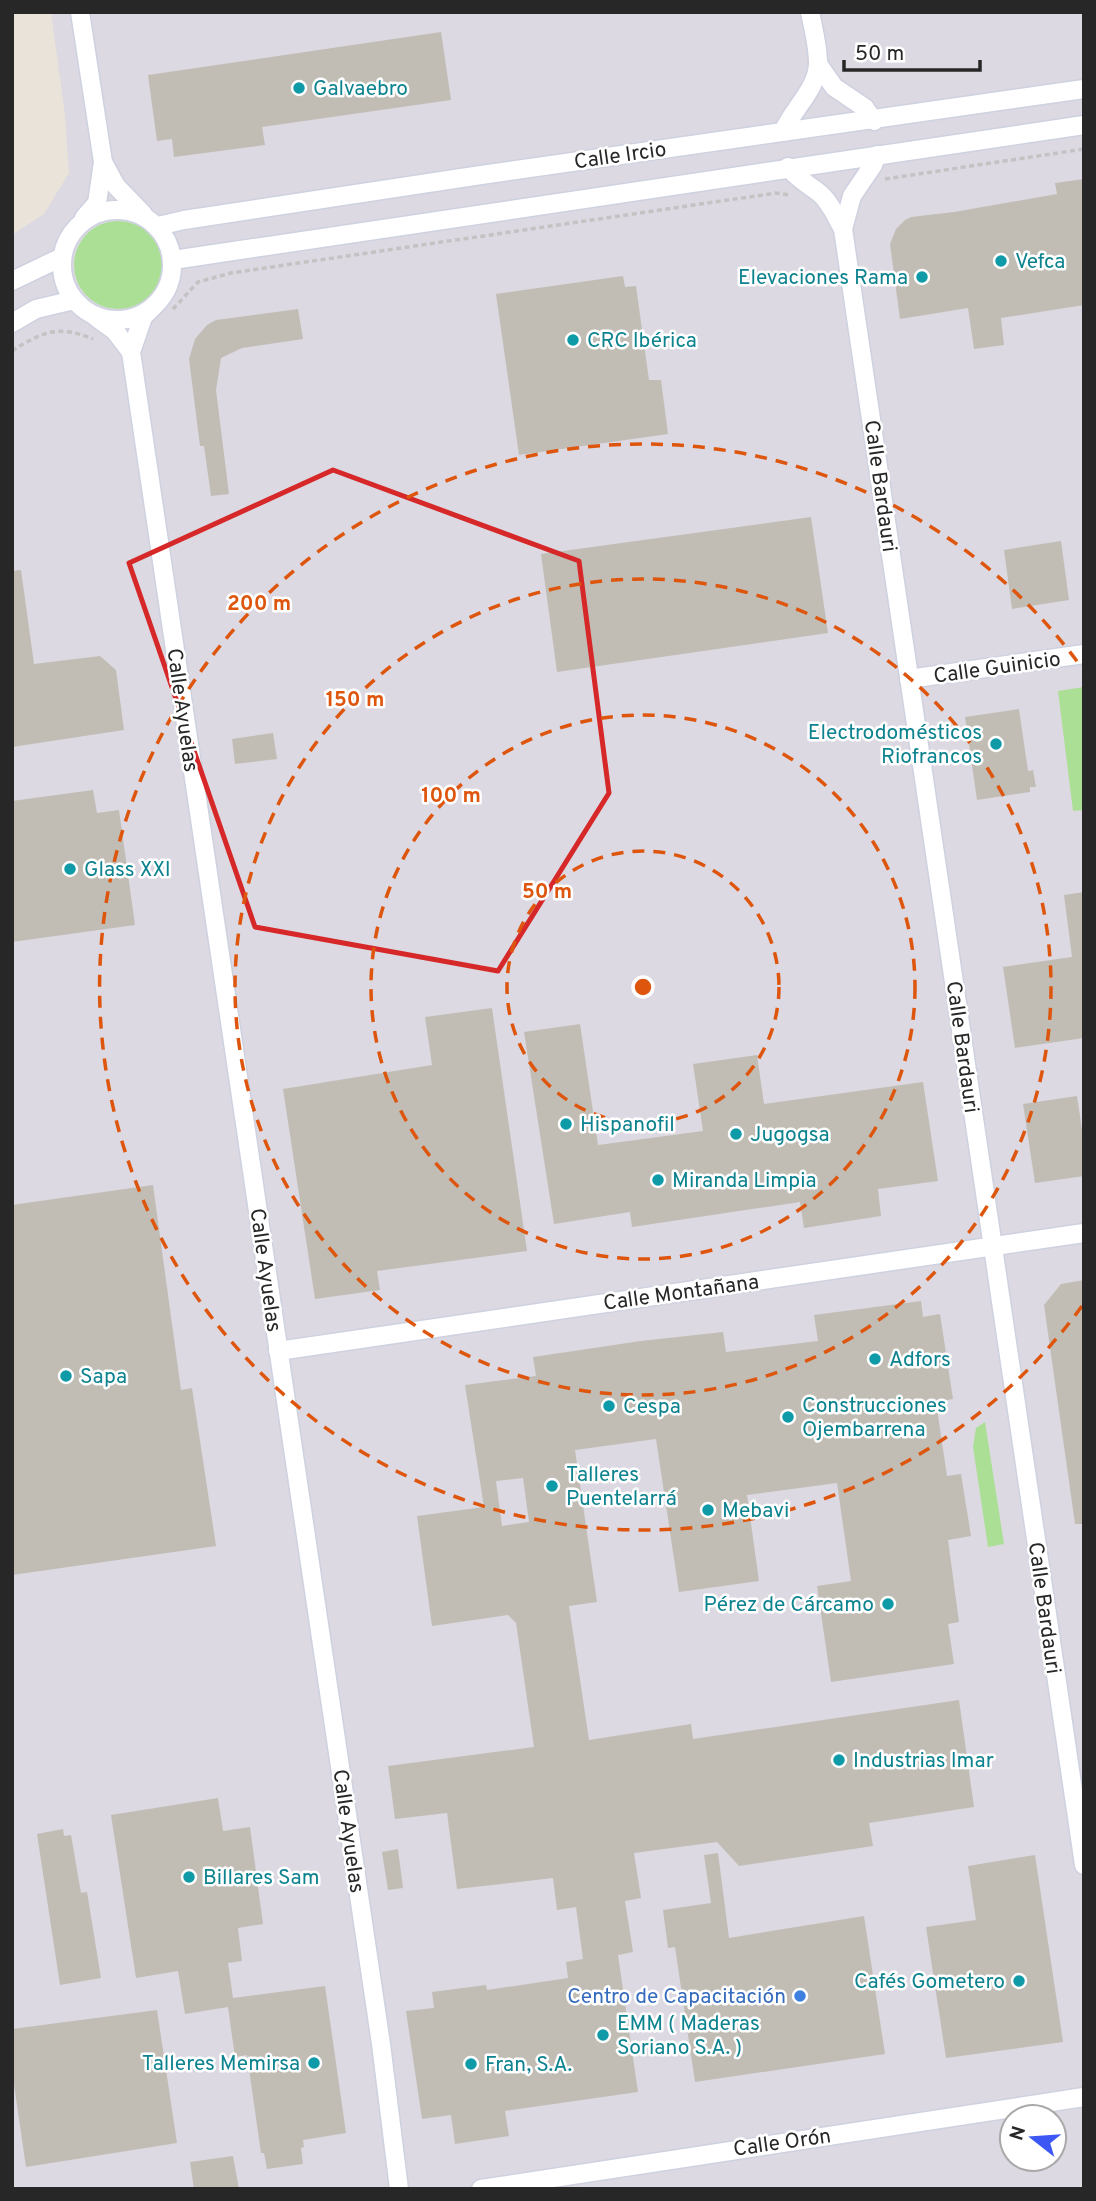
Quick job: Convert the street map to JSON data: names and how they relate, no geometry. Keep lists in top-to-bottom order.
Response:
{
  "streets": {
    "street": [
      "Calle Ircio",
      "Calle Bardauri",
      "Calle Guinicio",
      "Calle Ayuelas",
      "Calle Montañana",
      "Calle Orón"
    ]
  },
  "crossings": [
    ["Calle Ircio", "Calle Bardauri"],
    ["Calle Ircio", "Calle Ayuelas"],
    ["Calle Bardauri", "Calle Guinicio"],
    ["Calle Bardauri", "Calle Montañana"],
    ["Calle Ayuelas", "Calle Montañana"]
  ],
  "places": [
    "Galvaebro",
    "Vefca",
    "Elevaciones Rama",
    "CRC Ibérica",
    "Electrodomésticos Riofrancos",
    "Glass XXI",
    "Hispanofil",
    "Jugogsa",
    "Miranda Limpia",
    "Adfors",
    "Sapa",
    "Cespa",
    "Construcciones Ojembarrena",
    "Talleres Puentelarrá",
    "Mebavi",
    "Pérez de Cárcamo",
    "Industrias Imar",
    "Billares Sam",
    "Cafés Gometero",
    "Centro de Capacitación",
    "EMM ( Maderas Soriano S.A. )",
    "Talleres Memirsa",
    "Fran, S.A."
  ],
  "scale_bar": "50 m",
  "north": "left",
  "rings": [
    "200 m",
    "150 m",
    "100 m",
    "50 m"
  ]
}
